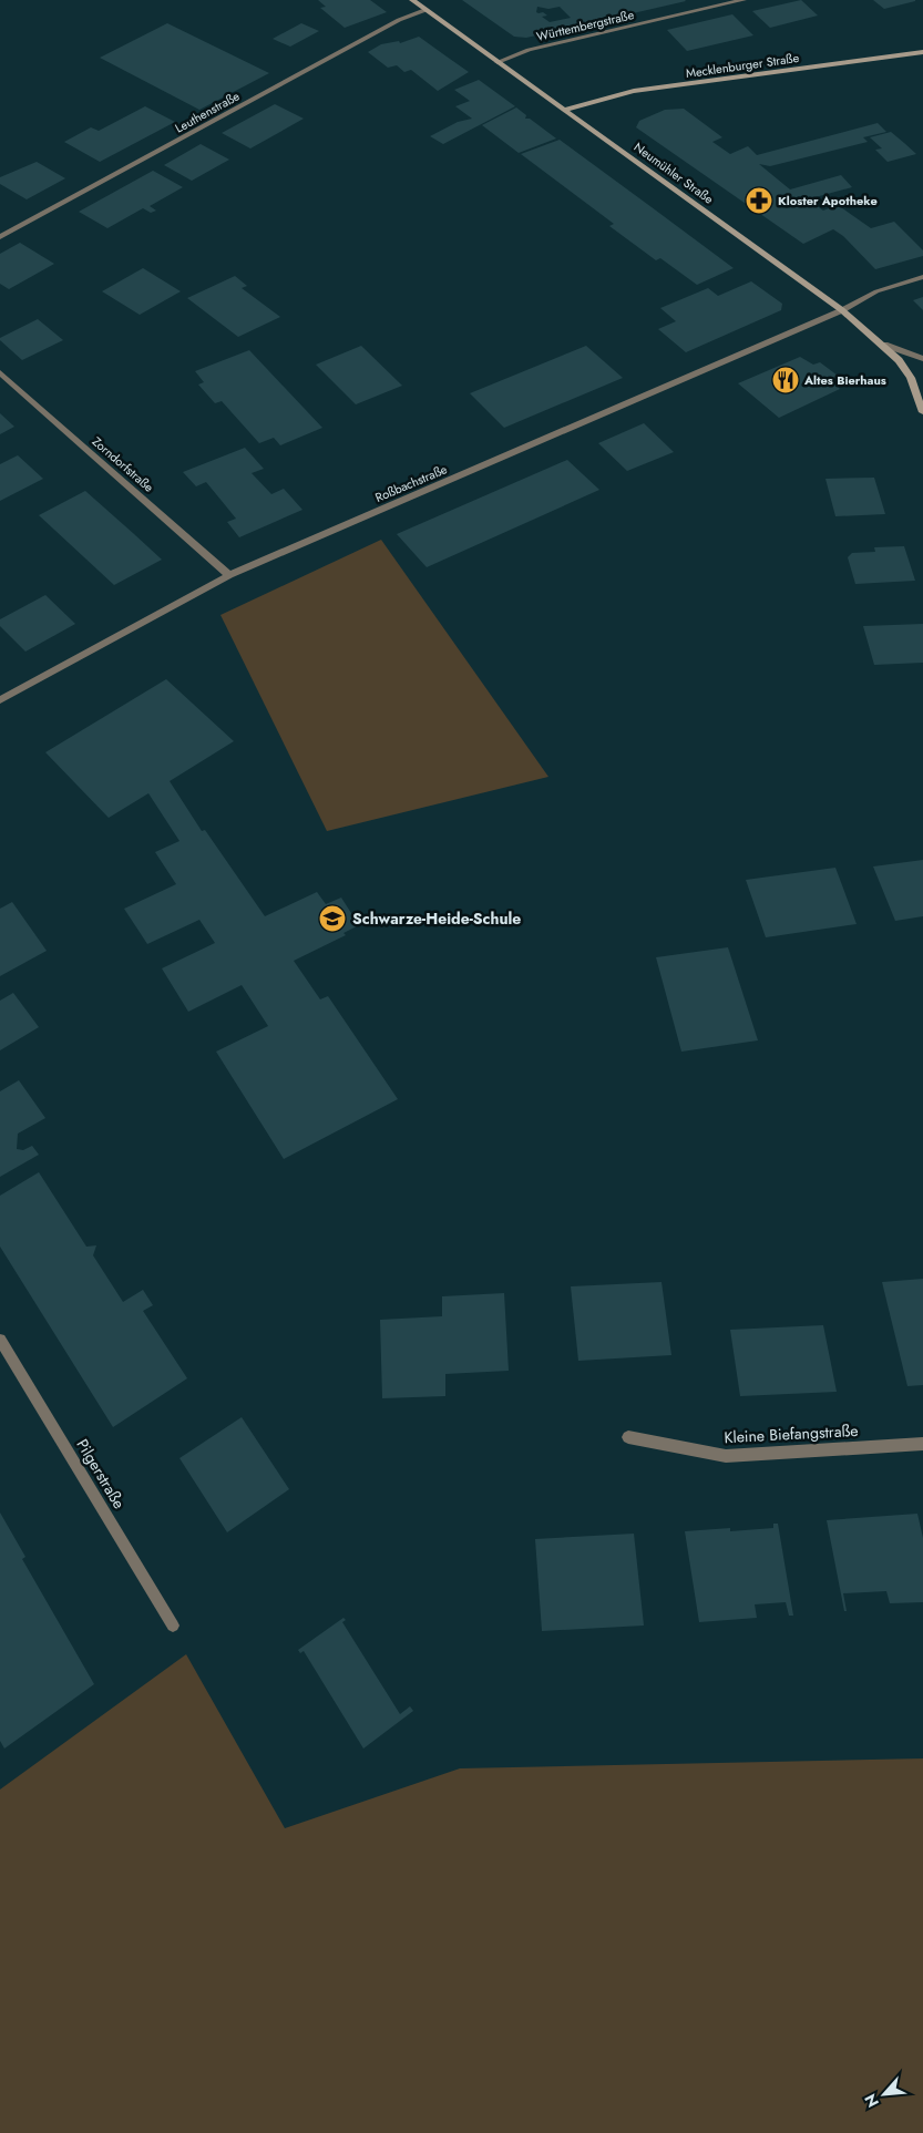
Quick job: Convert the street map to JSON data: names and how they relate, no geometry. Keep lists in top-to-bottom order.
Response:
{
  "streets": {
    "main road": ["Mecklenburger Straße", "Neumühler Straße"],
    "street": [
      "Württembergstraße",
      "Leuthenstraße",
      "Zorndorfstraße",
      "Roßbachstraße",
      "Kleine Biefangstraße",
      "Pilgerstraße"
    ]
  },
  "crossings": [
    ["Württembergstraße", "Neumühler Straße"],
    ["Mecklenburger Straße", "Neumühler Straße"],
    ["Leuthenstraße", "Neumühler Straße"],
    ["Neumühler Straße", "Roßbachstraße"],
    ["Zorndorfstraße", "Roßbachstraße"]
  ],
  "places": {
    "pharmacy": ["Kloster Apotheke"],
    "restaurant": ["Altes Bierhaus"],
    "school or university": ["Schwarze-Heide-Schule"]
  },
  "north": "bottom left"
}
